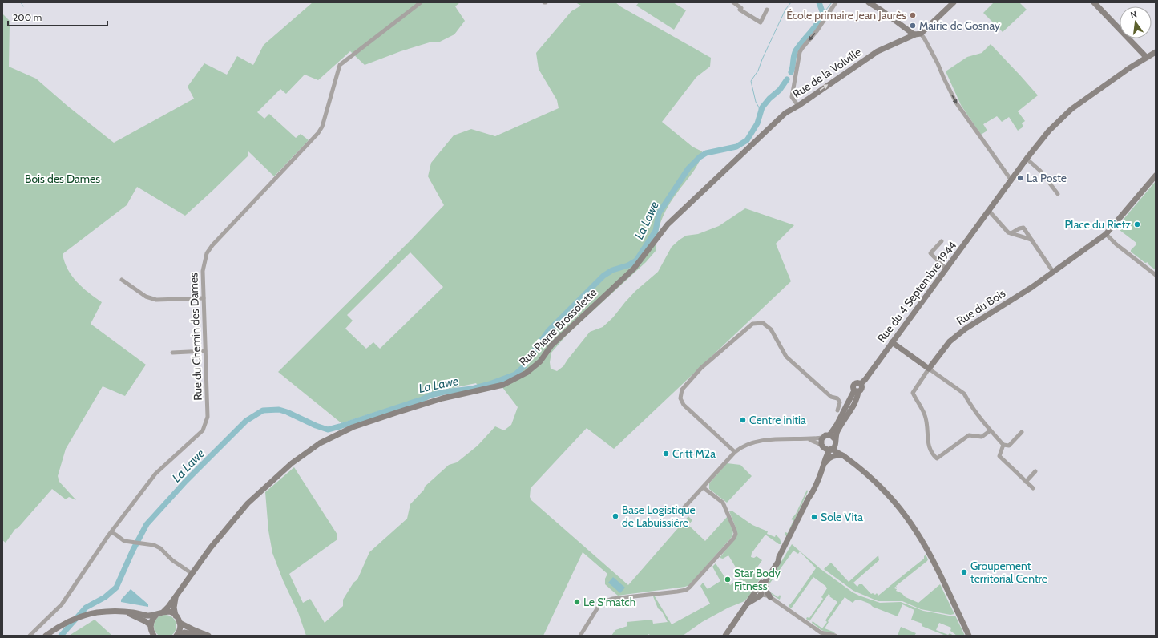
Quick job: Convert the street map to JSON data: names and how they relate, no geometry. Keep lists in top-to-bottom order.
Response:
{
  "streets": {
    "street": [
      "Rue de la Volville",
      "Rue du 4 Septembre 1944",
      "Rue du Bois",
      "Rue Pierre Brossolette",
      "Rue du Chemin des Dames"
    ]
  },
  "crossings": [
    ["Rue de la Volville", "Rue Pierre Brossolette"]
  ],
  "water": ["La Lawe"],
  "parks": ["Bois des Dames"],
  "places": [
    "École primaire Jean Jaurès",
    "Mairie de Gosnay",
    "La Poste",
    "Place du Rietz",
    "Centre initia",
    "Critt M2a",
    "Base Logistique de Labuissière",
    "Sole Vita",
    "Groupement territorial Centre",
    "Star Body Fitness",
    "Le S'match"
  ],
  "scale_bar": "200 m",
  "north": "top"
}
